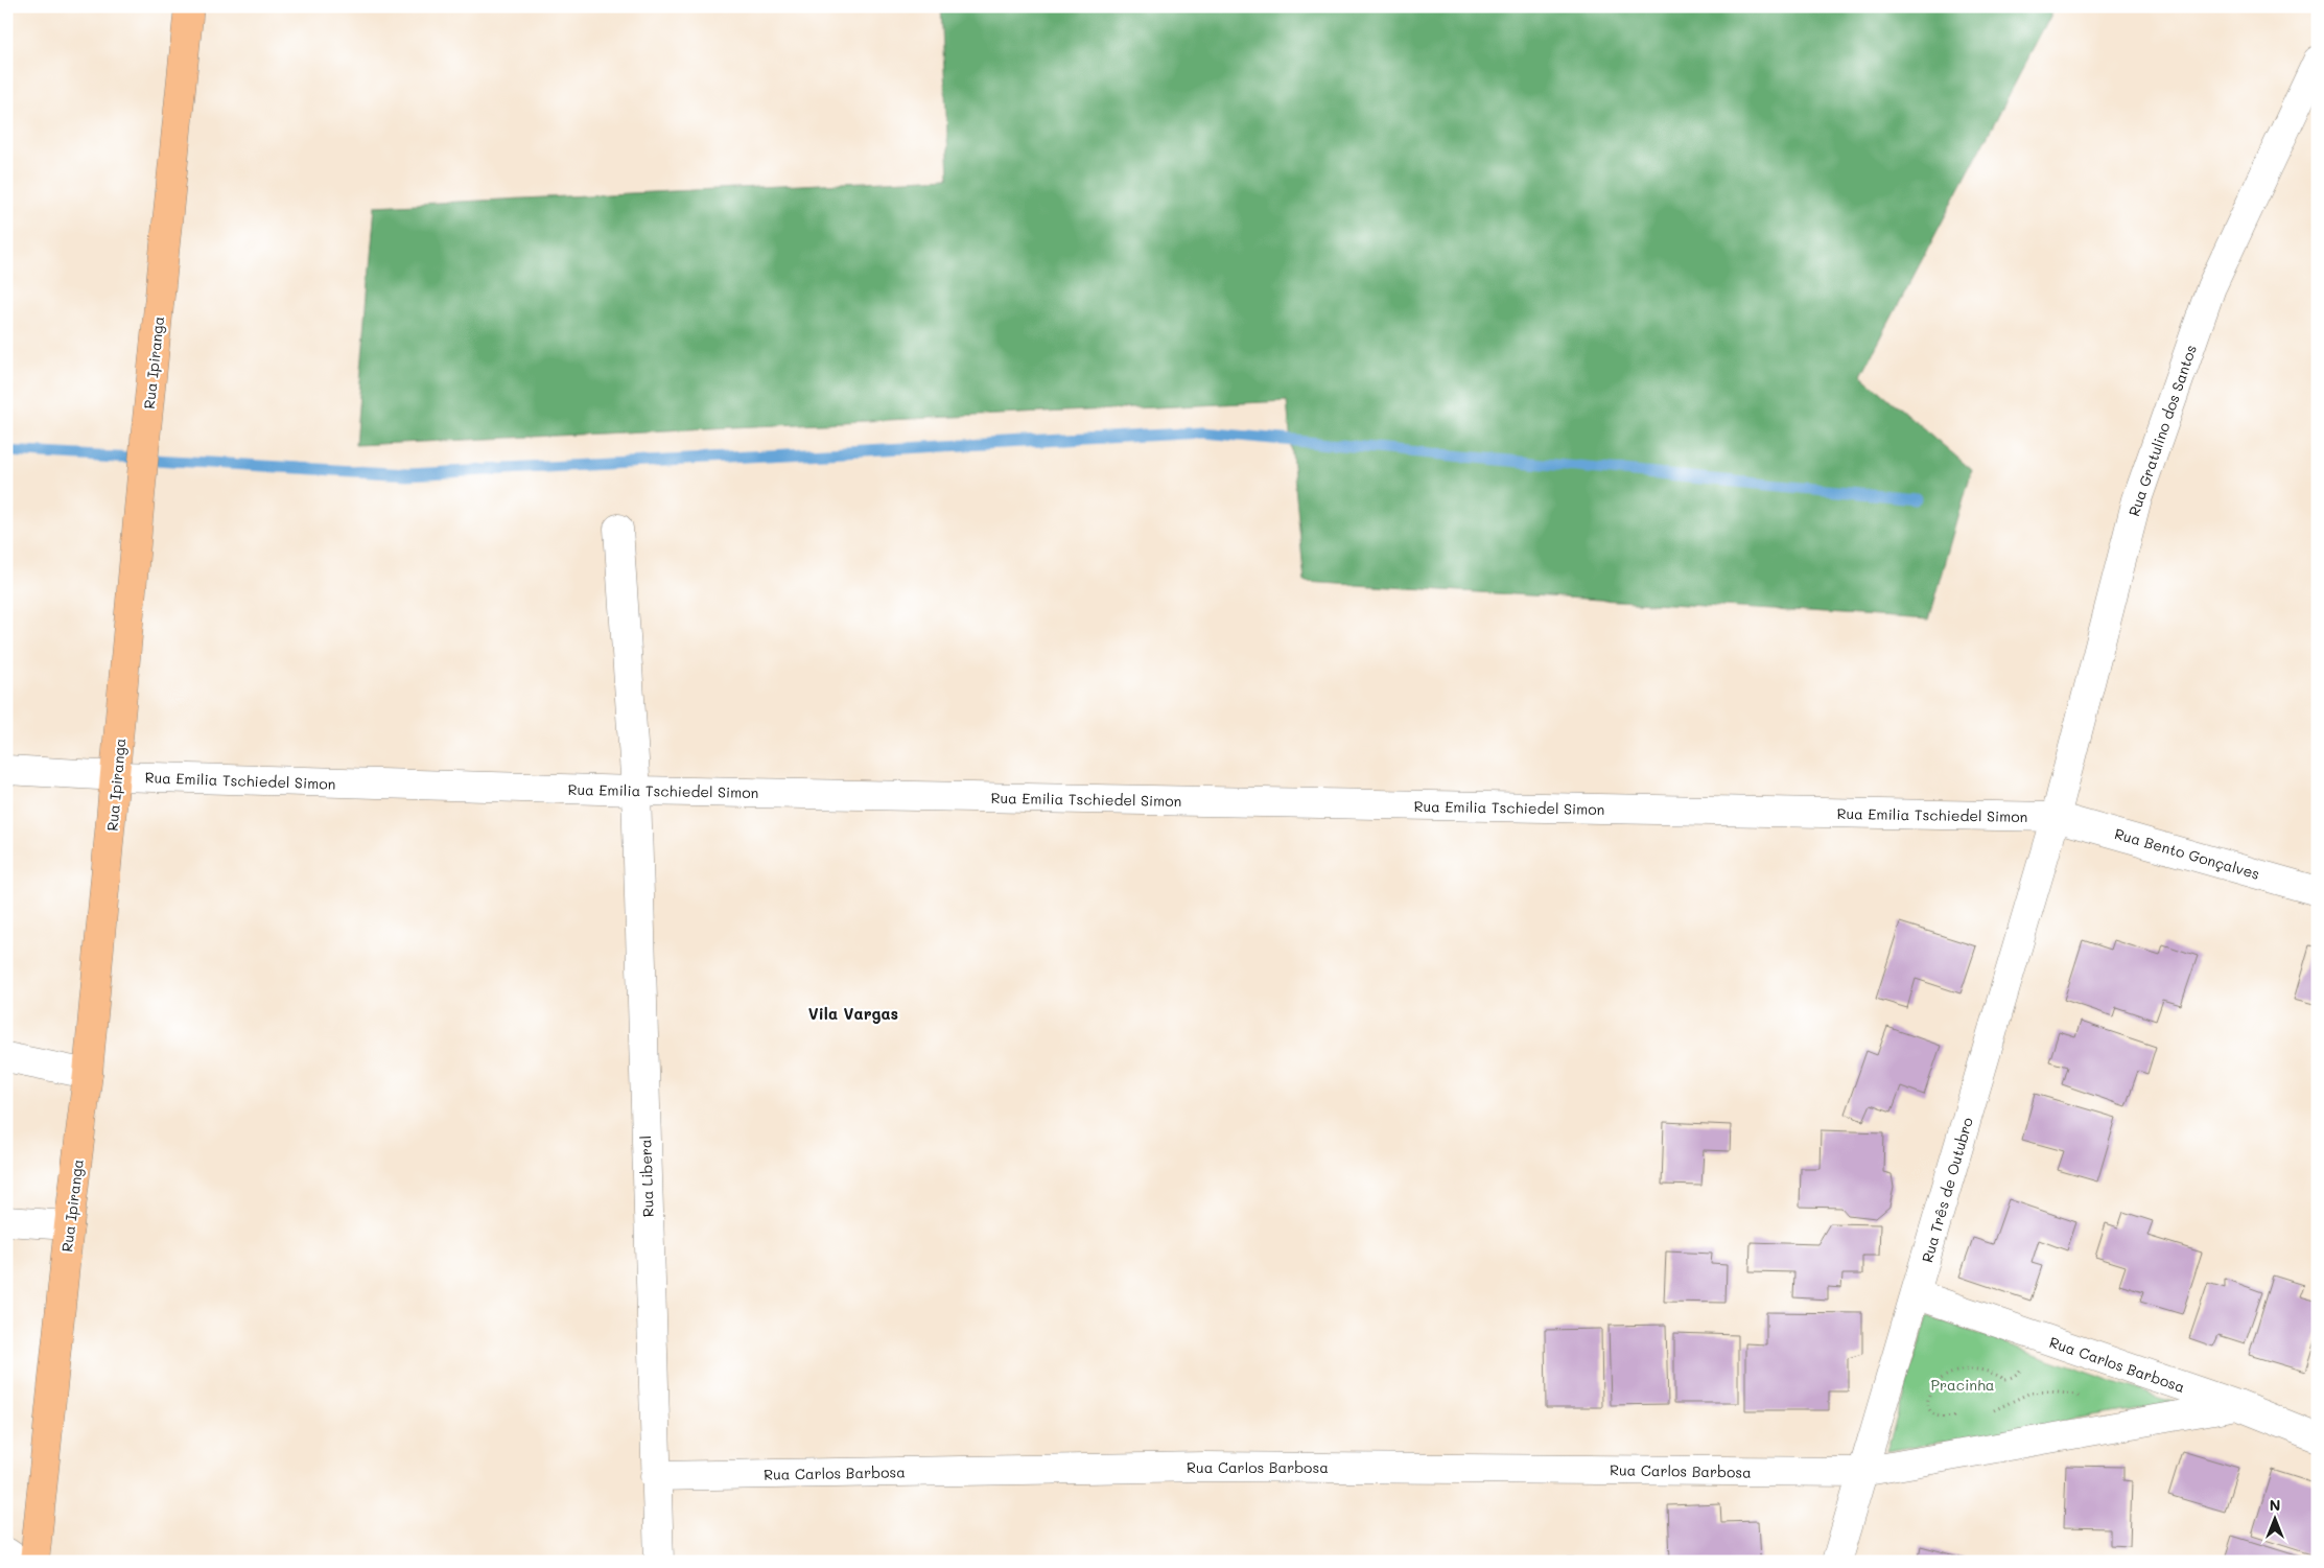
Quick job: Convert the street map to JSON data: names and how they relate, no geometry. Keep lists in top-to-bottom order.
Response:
{
  "streets": {
    "main road": ["Rua Ipiranga"],
    "street": [
      "Rua Gratulino dos Santos",
      "Rua Emilia Tschiedel Simon",
      "Rua Bento Gonçalves",
      "Rua Liberal",
      "Rua Três de Outubro",
      "Rua Carlos Barbosa"
    ]
  },
  "crossings": [
    ["Rua Ipiranga", "Rua Emilia Tschiedel Simon"],
    ["Rua Gratulino dos Santos", "Rua Emilia Tschiedel Simon"],
    ["Rua Gratulino dos Santos", "Rua Bento Gonçalves"],
    ["Rua Gratulino dos Santos", "Rua Três de Outubro"],
    ["Rua Emilia Tschiedel Simon", "Rua Bento Gonçalves"],
    ["Rua Emilia Tschiedel Simon", "Rua Liberal"],
    ["Rua Emilia Tschiedel Simon", "Rua Três de Outubro"],
    ["Rua Bento Gonçalves", "Rua Três de Outubro"],
    ["Rua Liberal", "Rua Carlos Barbosa"],
    ["Rua Três de Outubro", "Rua Carlos Barbosa"]
  ],
  "districts": ["Vila Vargas"],
  "parks": ["Pracinha"],
  "north": "top"
}
